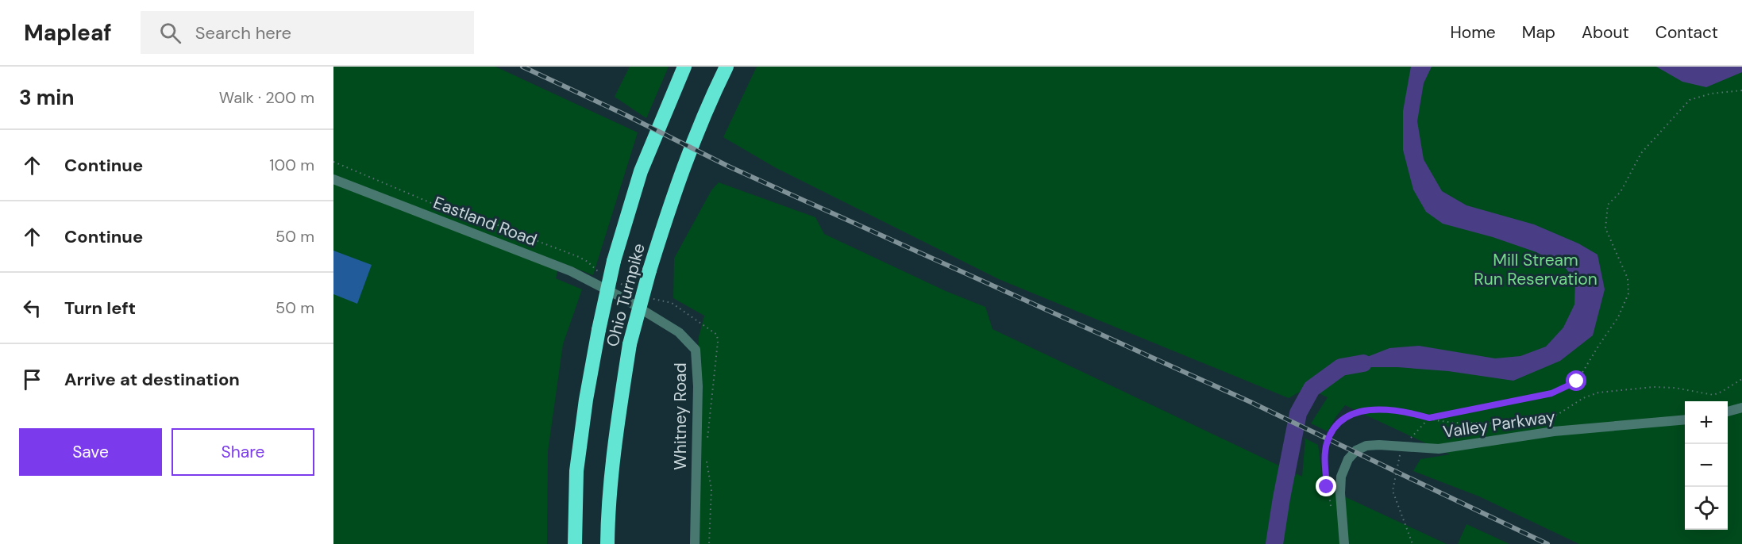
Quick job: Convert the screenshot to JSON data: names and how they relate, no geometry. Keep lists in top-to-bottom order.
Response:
{
  "streets": {
    "highway": ["Ohio Turnpike"],
    "street": ["Eastland Road", "Whitney Road", "Valley Parkway"]
  },
  "crossings": [
    ["Eastland Road", "Whitney Road"]
  ],
  "parks": ["Mill Stream Run Reservation"],
  "page": {
    "header": "Mapleaf",
    "search": "Search here",
    "nav": [
      "Home",
      "Map",
      "About",
      "Contact"
    ],
    "heading": ["3 min", "Walk · 200 m"],
    "list": [
      ["Continue", "100 m"],
      ["Continue", "50 m"],
      ["Turn left", "50 m"],
      "Arrive at destination"
    ],
    "map_buttons": ["+", "−"],
    "buttons": ["Save", "Share"]
  }
}
